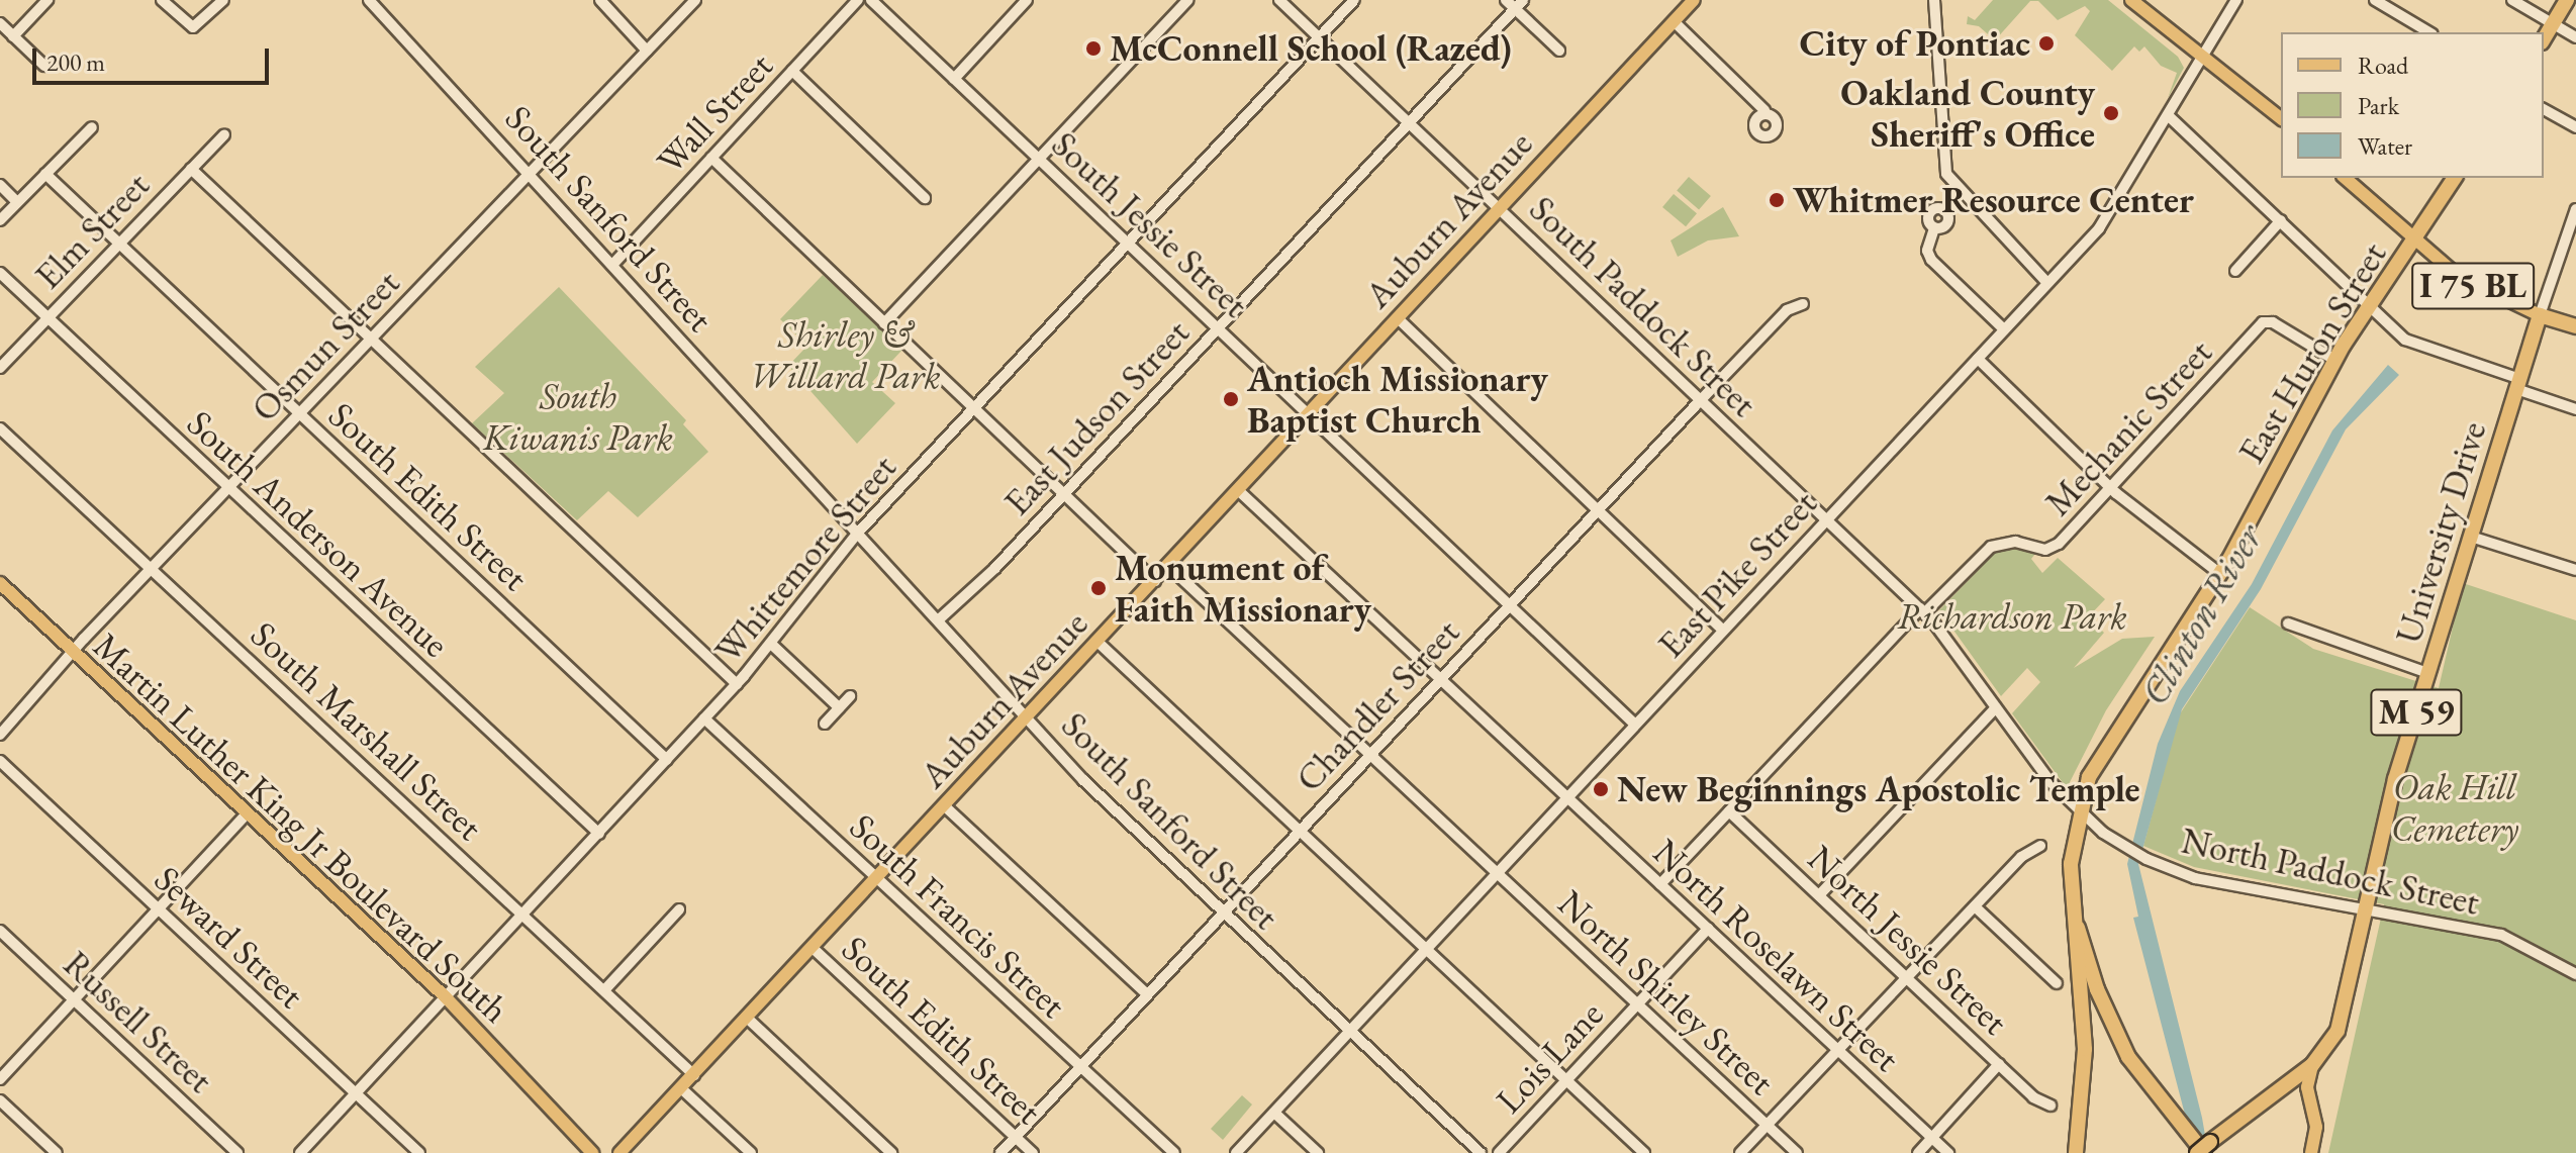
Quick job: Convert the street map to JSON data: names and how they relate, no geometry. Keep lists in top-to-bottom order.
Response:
{
  "streets": {
    "highway": [
      "I 75 BL",
      "East Huron Street",
      "University Drive",
      "M 59"
    ],
    "main road": ["Auburn Avenue", "Martin Luther King Jr Boulevard South"],
    "street": [
      "Wall Street",
      "South Sanford Street",
      "South Jessie Street",
      "Elm Street",
      "South Paddock Street",
      "Osmun Street",
      "East Judson Street",
      "Mechanic Street",
      "South Edith Street",
      "South Anderson Avenue",
      "Whittemore Street",
      "East Pike Street",
      "Chandler Street",
      "South Marshall Street",
      "North Paddock Street",
      "South Francis Street",
      "Seward Street",
      "North Jessie Street",
      "North Roselawn Street",
      "North Shirley Street",
      "Russell Street",
      "Lois Lane"
    ]
  },
  "crossings": [
    ["Wall Street", "South Sanford Street"],
    ["South Sanford Street", "Auburn Avenue"],
    ["South Sanford Street", "Osmun Street"],
    ["South Sanford Street", "East Judson Street"],
    ["South Sanford Street", "Whittemore Street"],
    ["South Sanford Street", "East Pike Street"],
    ["South Sanford Street", "Chandler Street"],
    ["Auburn Avenue", "South Jessie Street"],
    ["Auburn Avenue", "South Paddock Street"],
    ["Auburn Avenue", "South Edith Street"],
    ["Auburn Avenue", "South Marshall Street"],
    ["Auburn Avenue", "South Francis Street"],
    ["Auburn Avenue", "North Roselawn Street"],
    ["Auburn Avenue", "North Shirley Street"],
    ["South Jessie Street", "East Judson Street"],
    ["South Jessie Street", "Whittemore Street"],
    ["South Jessie Street", "East Pike Street"],
    ["South Jessie Street", "Chandler Street"],
    ["Elm Street", "South Edith Street"],
    ["Elm Street", "South Anderson Avenue"],
    ["I 75 BL", "East Huron Street"],
    ["I 75 BL", "University Drive"],
    ["South Paddock Street", "East Judson Street"],
    ["South Paddock Street", "Whittemore Street"],
    ["South Paddock Street", "East Pike Street"],
    ["South Paddock Street", "Chandler Street"],
    ["South Paddock Street", "North Paddock Street"],
    ["Osmun Street", "South Edith Street"],
    ["Osmun Street", "South Anderson Avenue"],
    ["Osmun Street", "South Marshall Street"],
    ["Osmun Street", "Martin Luther King Jr Boulevard South"],
    ["East Huron Street", "Mechanic Street"],
    ["East Huron Street", "North Paddock Street"],
    ["Mechanic Street", "North Paddock Street"],
    ["Mechanic Street", "North Jessie Street"],
    ["Mechanic Street", "North Roselawn Street"],
    ["South Edith Street", "Whittemore Street"],
    ["South Edith Street", "Chandler Street"],
    ["University Drive", "M 59"],
    ["University Drive", "North Paddock Street"],
    ["South Anderson Avenue", "Whittemore Street"],
    ["Whittemore Street", "South Marshall Street"],
    ["Whittemore Street", "Martin Luther King Jr Boulevard South"],
    ["Whittemore Street", "South Francis Street"],
    ["Whittemore Street", "Seward Street"],
    ["East Pike Street", "North Paddock Street"],
    ["East Pike Street", "North Roselawn Street"],
    ["East Pike Street", "North Shirley Street"],
    ["Chandler Street", "South Francis Street"],
    ["Chandler Street", "North Roselawn Street"],
    ["Chandler Street", "North Shirley Street"],
    ["North Roselawn Street", "Lois Lane"],
    ["North Shirley Street", "Lois Lane"]
  ],
  "water": ["Clinton River"],
  "parks": [
    "Shirley & Willard Park",
    "South Kiwanis Park",
    "Richardson Park",
    "Oak Hill Cemetery"
  ],
  "places": [
    "City of Pontiac",
    "McConnell School (Razed)",
    "Oakland County Sheriff's Office",
    "Whitmer Resource Center",
    "Antioch Missionary Baptist Church",
    "Monument of Faith Missionary",
    "New Beginnings Apostolic Temple"
  ],
  "legend": ["Road", "Park", "Water"],
  "scale_bar": "200 m"
}
